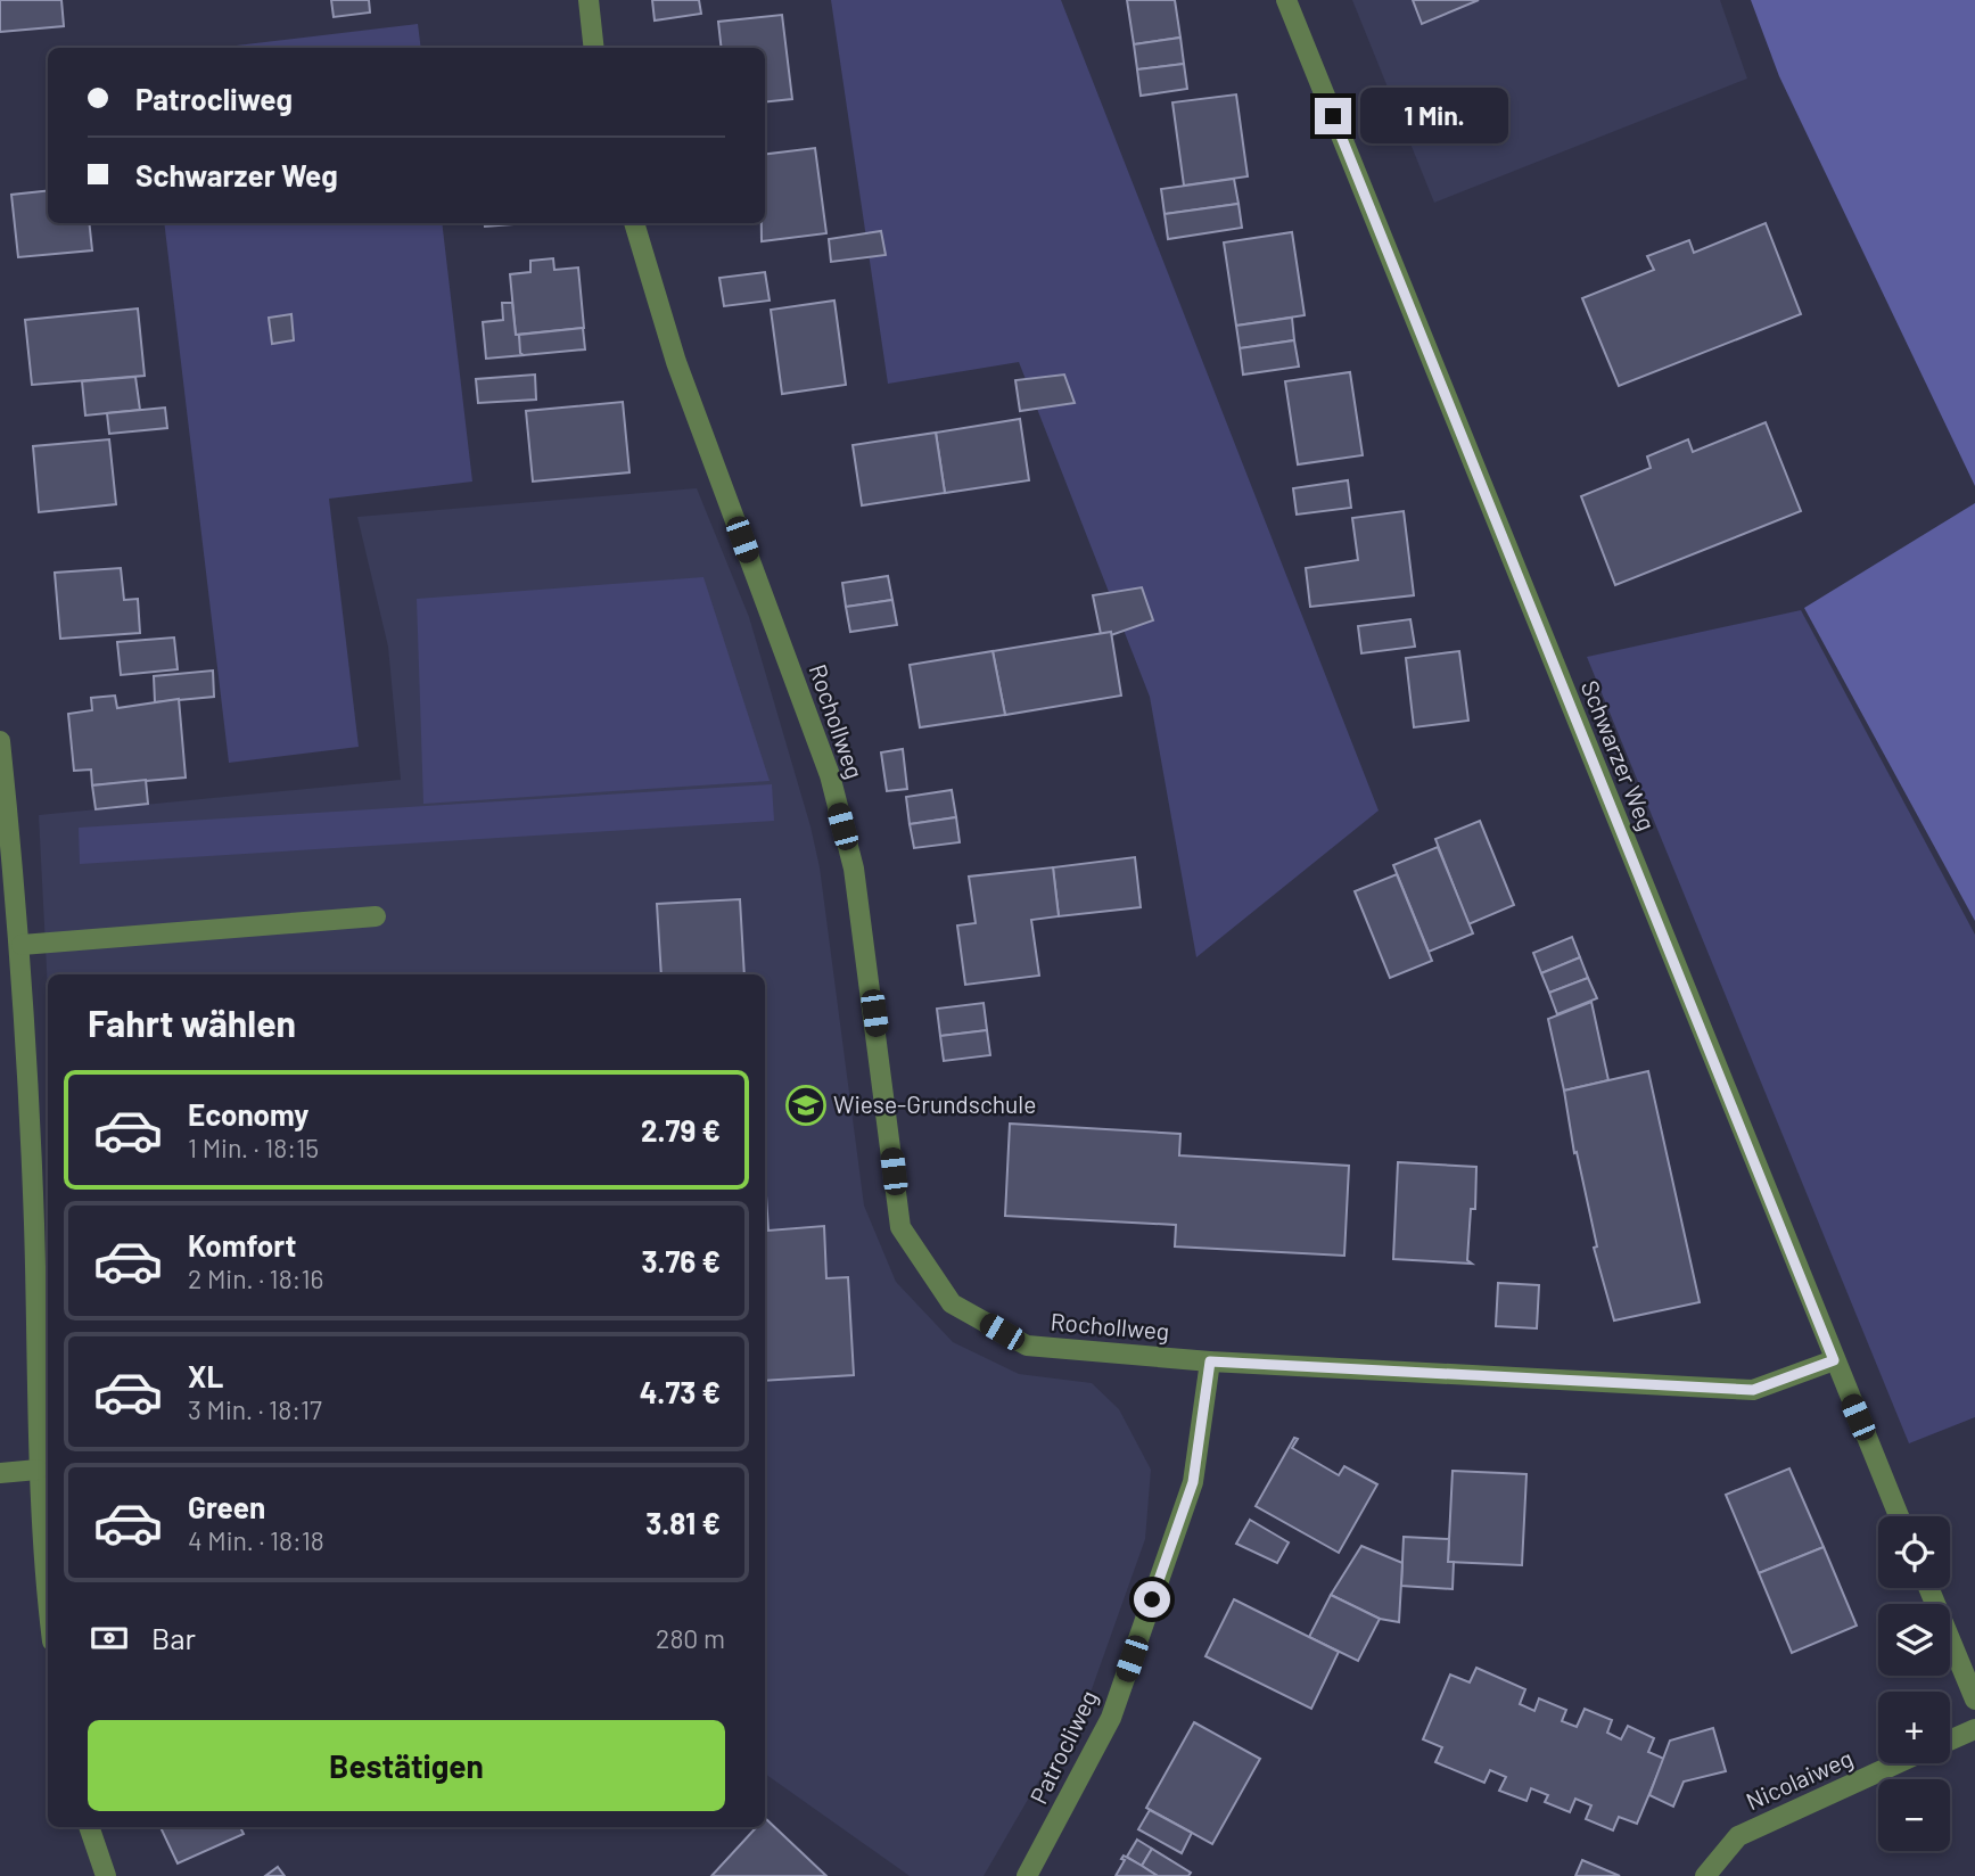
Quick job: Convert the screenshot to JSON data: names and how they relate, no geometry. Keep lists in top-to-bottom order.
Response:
{
  "streets": {
    "street": [
      "Rochollweg",
      "Schwarzer Weg",
      "Patrocliweg",
      "Nicolaiweg"
    ]
  },
  "crossings": [
    ["Rochollweg", "Schwarzer Weg"],
    ["Rochollweg", "Patrocliweg"]
  ],
  "places": {
    "school or university": ["Wiese-Grundschule"]
  },
  "page": {
    "banner": ["Patrocliweg", "Schwarzer Weg"],
    "bubble": "1 Min.",
    "heading": "Fahrt wählen",
    "list": [
      {
        "name": "Economy",
        "note": "1 Min. · 18:15",
        "value": "2.79 €"
      },
      {
        "name": "Komfort",
        "note": "2 Min. · 18:16",
        "value": "3.76 €"
      },
      {
        "name": "XL",
        "note": "3 Min. · 18:17",
        "value": "4.73 €"
      },
      {
        "name": "Green",
        "note": "4 Min. · 18:18",
        "value": "3.81 €"
      }
    ],
    "map_buttons": ["+", "−"],
    "pay": ["Bar", "280 m"],
    "buttons": "Bestätigen"
  }
}
